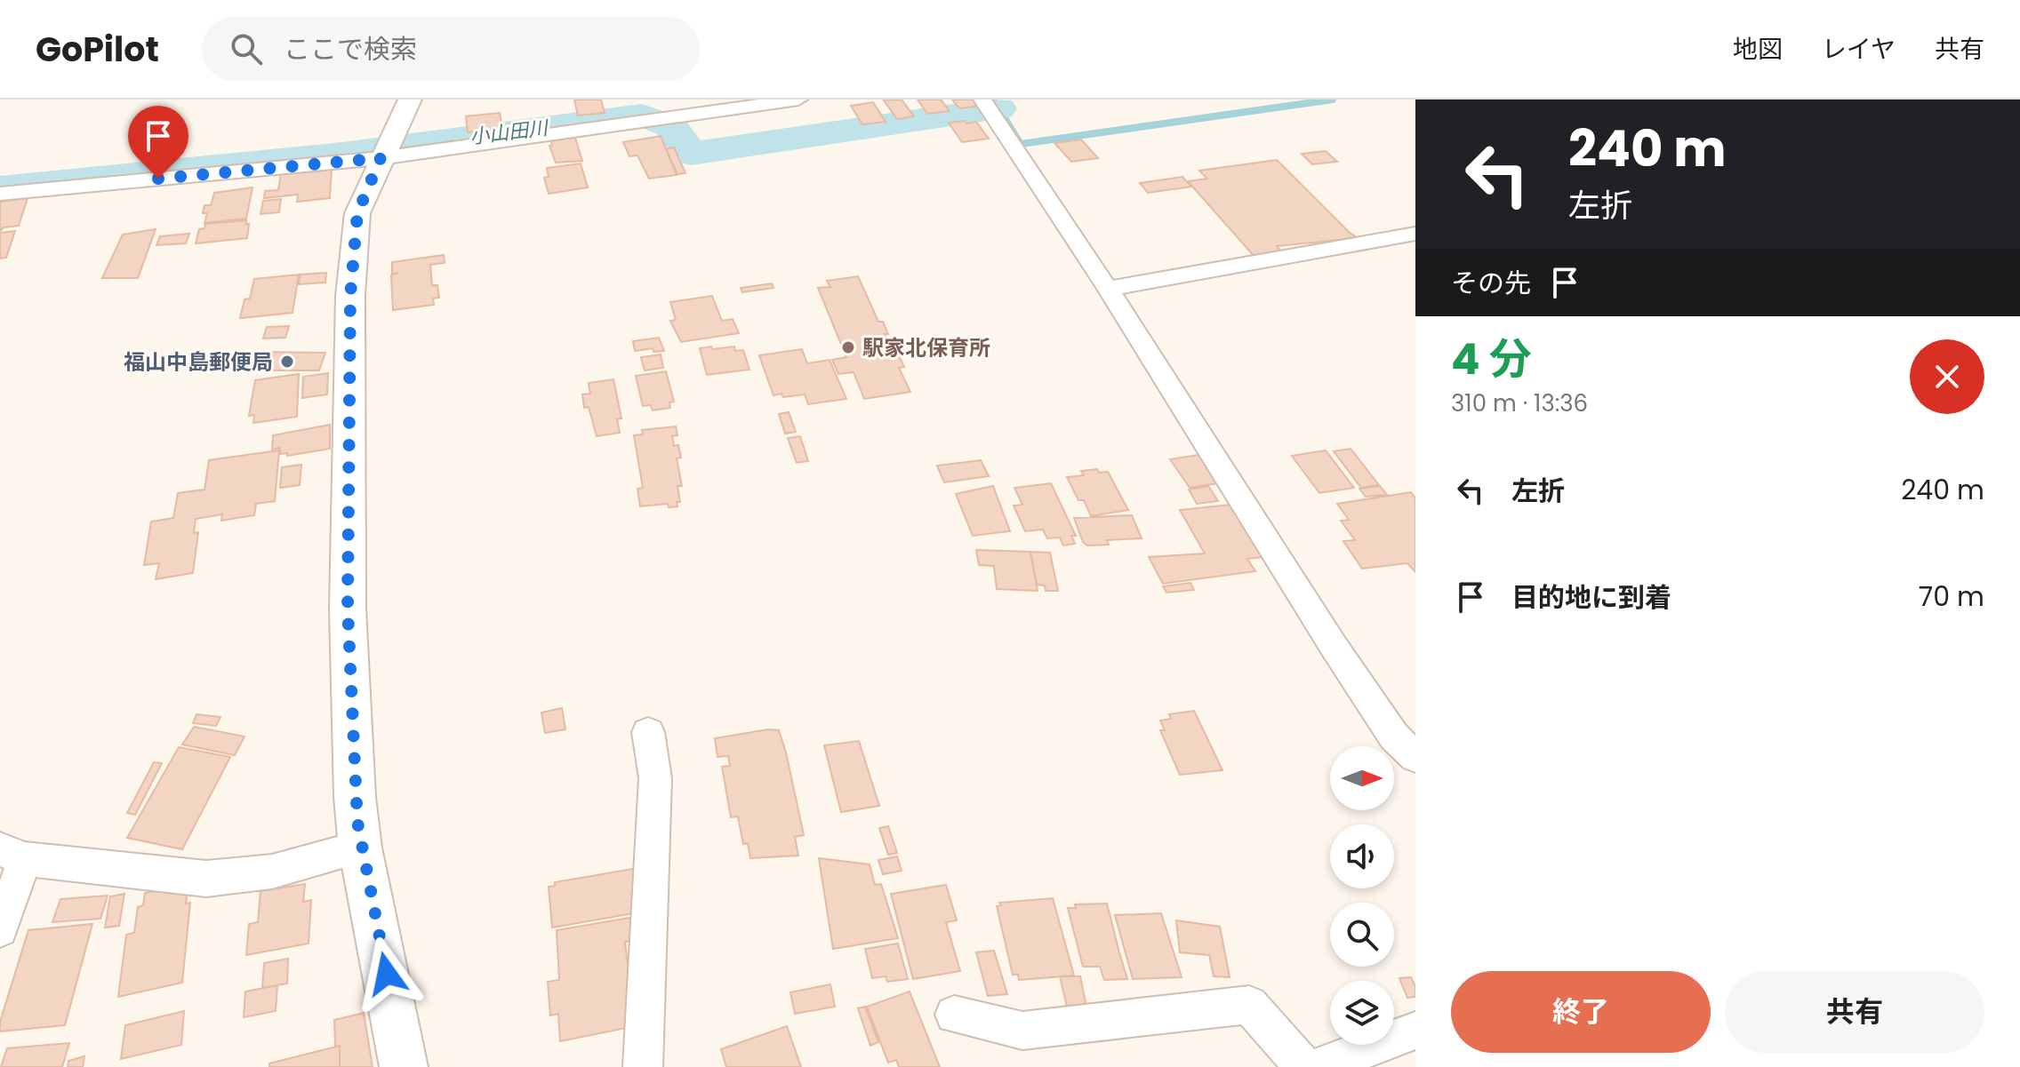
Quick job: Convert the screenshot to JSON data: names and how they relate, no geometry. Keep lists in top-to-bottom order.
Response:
{
  "water": ["小山田川"],
  "places": ["駅家北保育所", "福山中島郵便局"],
  "north": "right",
  "page": {
    "header": "GoPilot",
    "search": "ここで検索",
    "nav": ["地図", "レイヤ", "共有"],
    "turn": ["240 m", "左折"],
    "then": "その先",
    "heading": ["4 分", "310 m · 13:36"],
    "list": [
      {
        "name": "左折",
        "value": "240 m"
      },
      {
        "name": "目的地に到着",
        "value": "70 m"
      }
    ],
    "buttons": ["終了", "共有"]
  }
}
